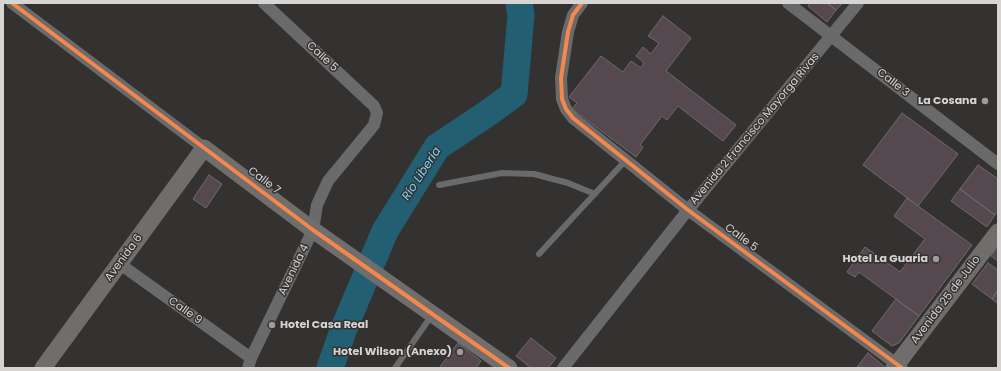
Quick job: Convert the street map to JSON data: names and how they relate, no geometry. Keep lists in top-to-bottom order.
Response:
{
  "streets": {
    "street": [
      "Calle 5",
      "Calle 3",
      "Avenida 2 Francisco Mayorga Rivas",
      "Calle 7",
      "Avenida 6",
      "Avenida 4",
      "Avenida 25 de Julio",
      "Calle 9"
    ]
  },
  "crossings": [
    ["Calle 5", "Avenida 2 Francisco Mayorga Rivas"],
    ["Calle 5", "Avenida 4"],
    ["Calle 5", "Avenida 25 de Julio"],
    ["Calle 3", "Avenida 2 Francisco Mayorga Rivas"],
    ["Calle 7", "Avenida 6"],
    ["Calle 7", "Avenida 4"],
    ["Avenida 6", "Calle 9"],
    ["Avenida 4", "Calle 9"]
  ],
  "water": ["Río Liberia"],
  "places": [
    "La Cosana",
    "Hotel La Guaria",
    "Hotel Casa Real",
    "Hotel Wilson (Anexo)"
  ]
}
